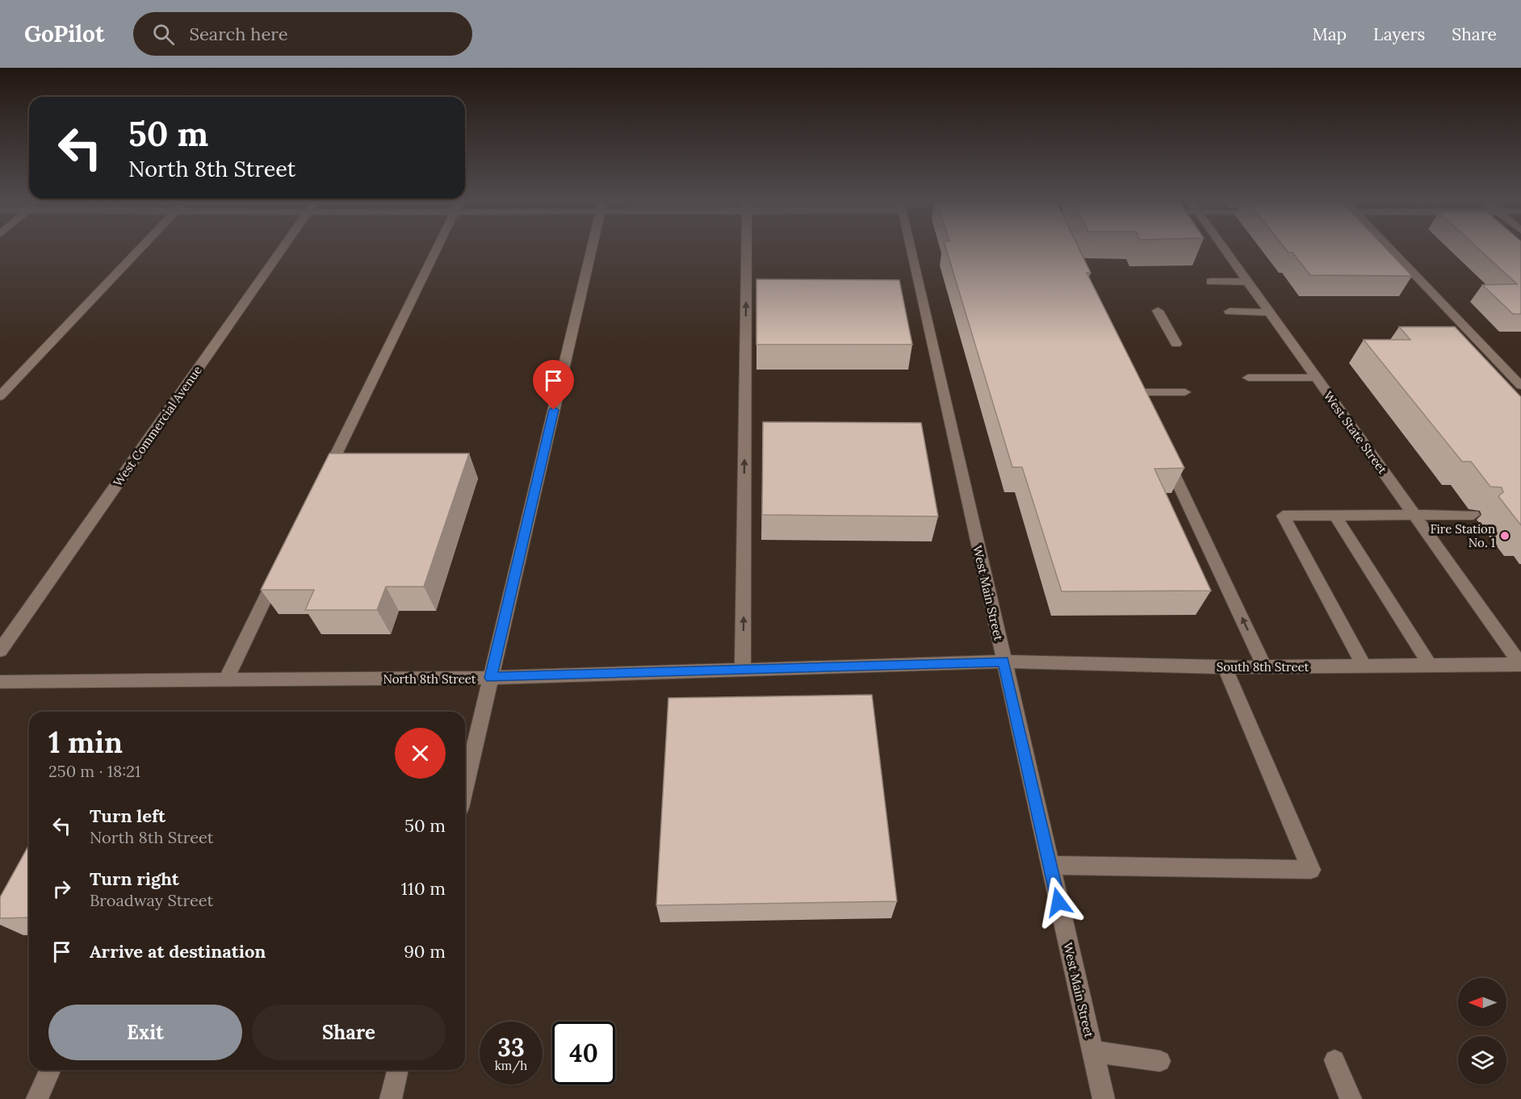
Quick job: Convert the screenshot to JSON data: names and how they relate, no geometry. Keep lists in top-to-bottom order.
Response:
{
  "streets": {
    "street": [
      "West Commercial Avenue",
      "West State Street",
      "West Main Street",
      "South 8th Street",
      "North 8th Street"
    ]
  },
  "crossings": [
    ["West State Street", "South 8th Street"],
    ["West Main Street", "South 8th Street"],
    ["West Main Street", "North 8th Street"],
    ["South 8th Street", "North 8th Street"]
  ],
  "places": ["Fire Station No. 1"],
  "north": "left",
  "page": {
    "header": "GoPilot",
    "search": "Search here",
    "nav": ["Map", "Layers", "Share"],
    "turn": ["50 m", "North 8th Street"],
    "heading": ["1 min", "250 m · 18:21"],
    "list": [
      {
        "name": "Turn left",
        "note": "North 8th Street",
        "value": "50 m"
      },
      {
        "name": "Turn right",
        "note": "Broadway Street",
        "value": "110 m"
      },
      {
        "name": "Arrive at destination",
        "value": "90 m"
      }
    ],
    "buttons": ["Exit", "Share"],
    "speed": "33 km/h",
    "limit": "40"
  }
}
